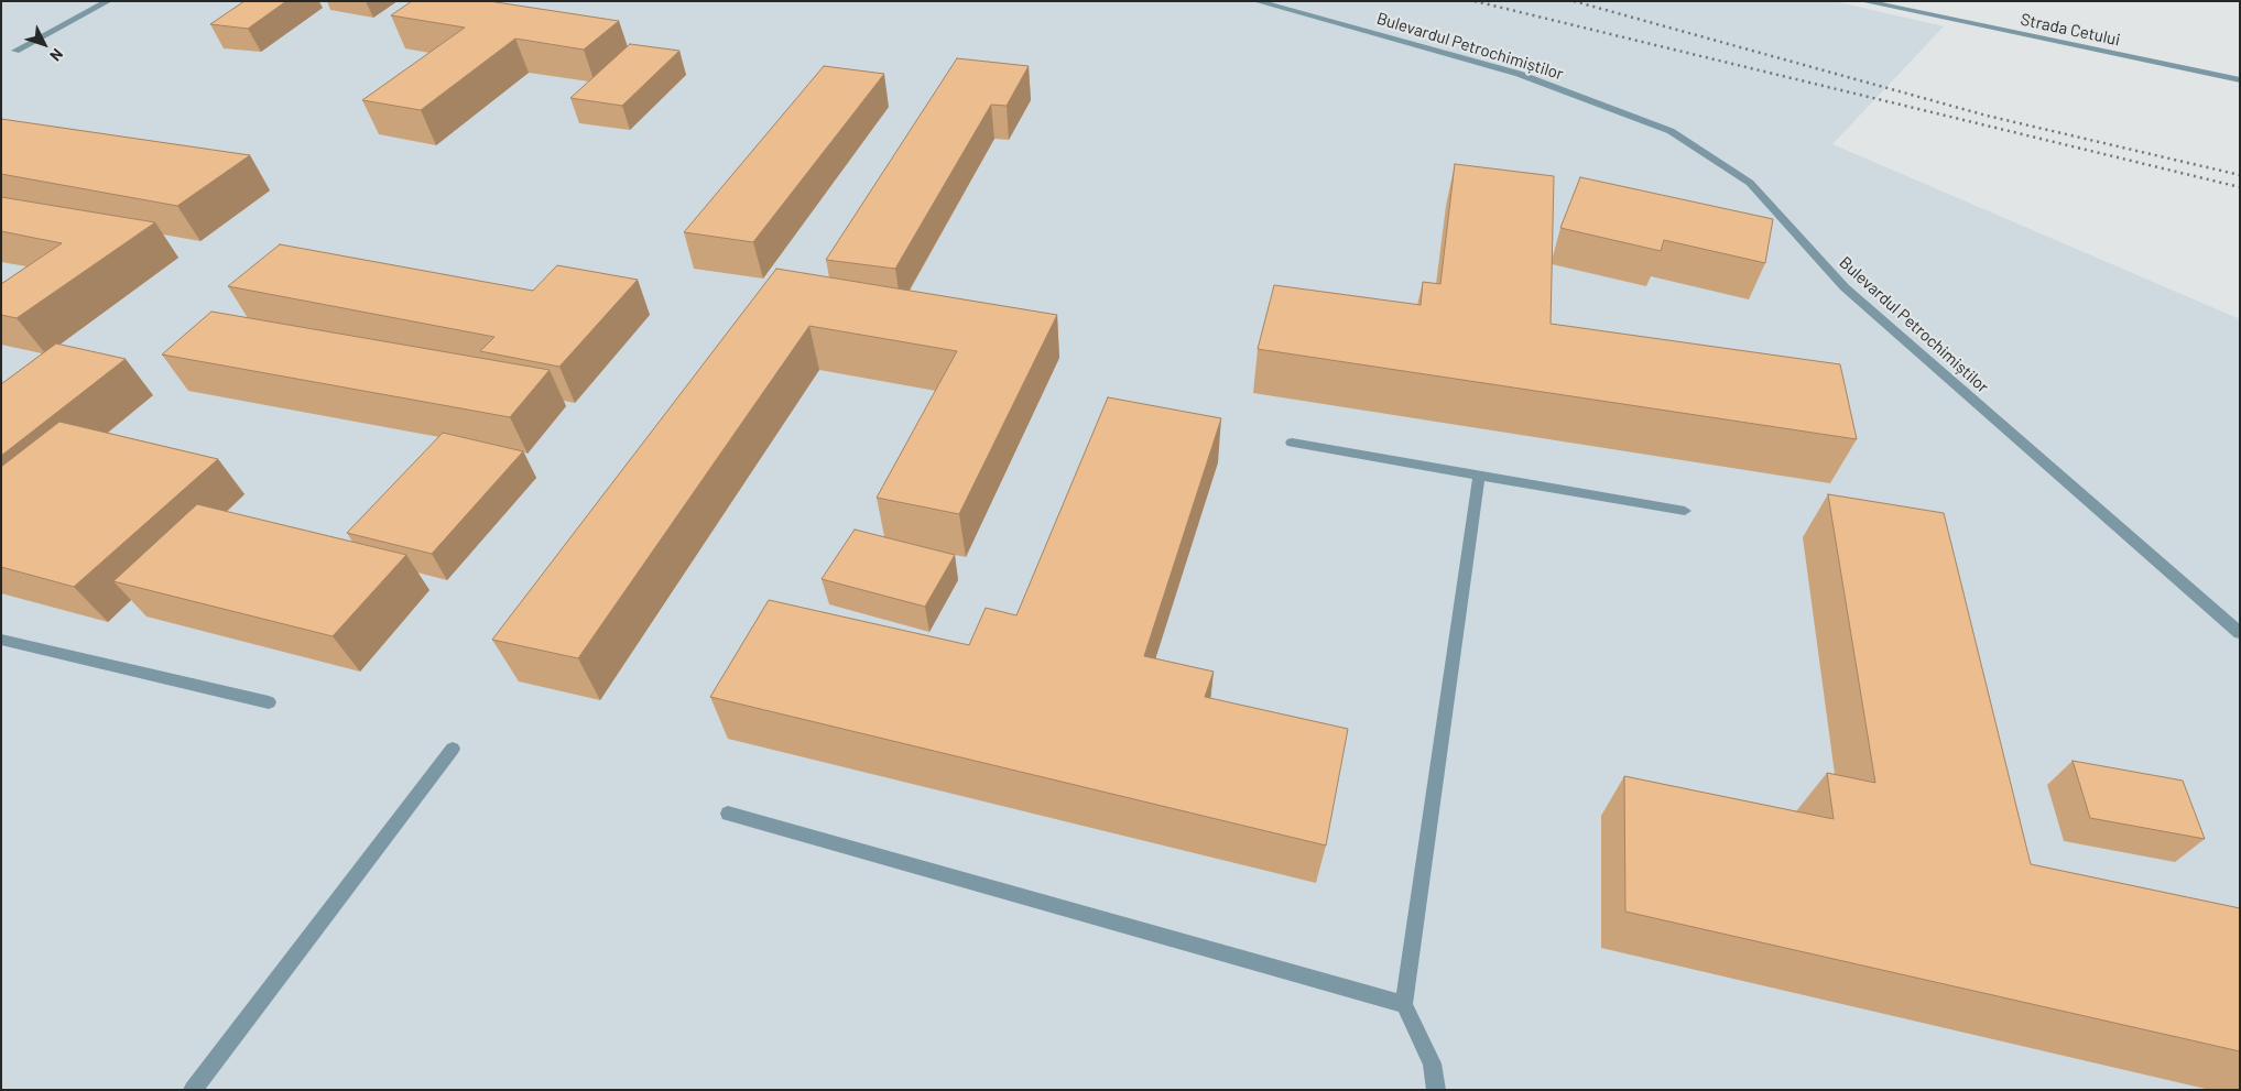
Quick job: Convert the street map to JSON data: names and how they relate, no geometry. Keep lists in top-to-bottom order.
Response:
{
  "streets": {
    "street": ["Strada Cetului", "Bulevardul Petrochimiștilor"]
  },
  "north": "bottom right"
}
